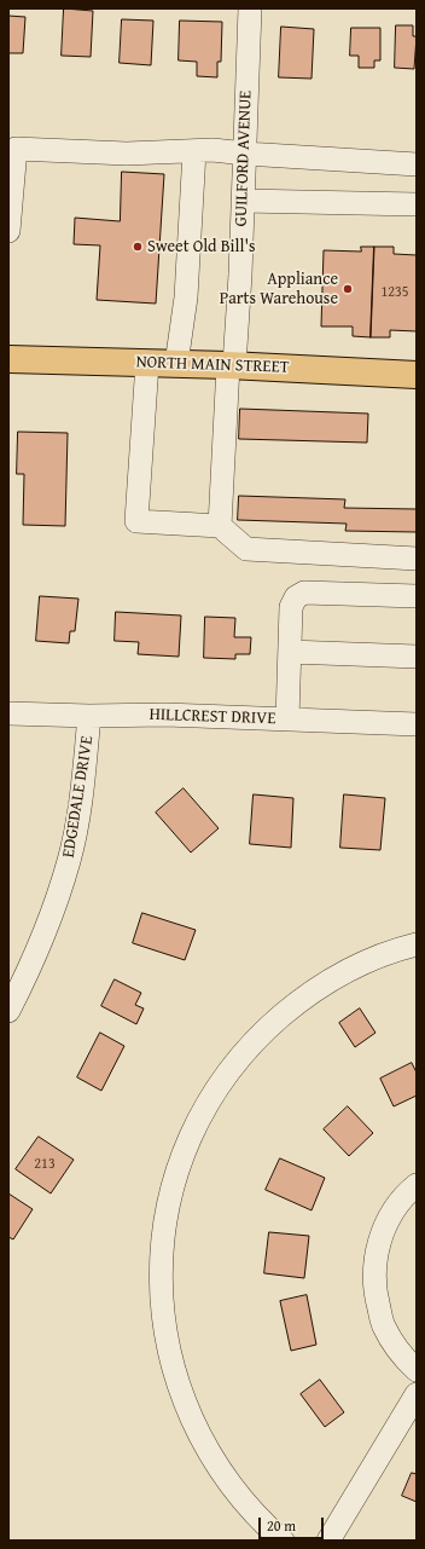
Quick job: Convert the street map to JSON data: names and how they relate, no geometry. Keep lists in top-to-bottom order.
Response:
{
  "streets": {
    "main road": ["NORTH MAIN STREET"],
    "street": ["GUILFORD AVENUE", "HILLCREST DRIVE", "EDGEDALE DRIVE"]
  },
  "crossings": [
    ["GUILFORD AVENUE", "NORTH MAIN STREET"],
    ["HILLCREST DRIVE", "EDGEDALE DRIVE"]
  ],
  "places": ["Sweet Old Bill's", "Appliance Parts Warehouse"],
  "house_numbers": ["1235", "213"],
  "scale_bar": "20 m"
}
